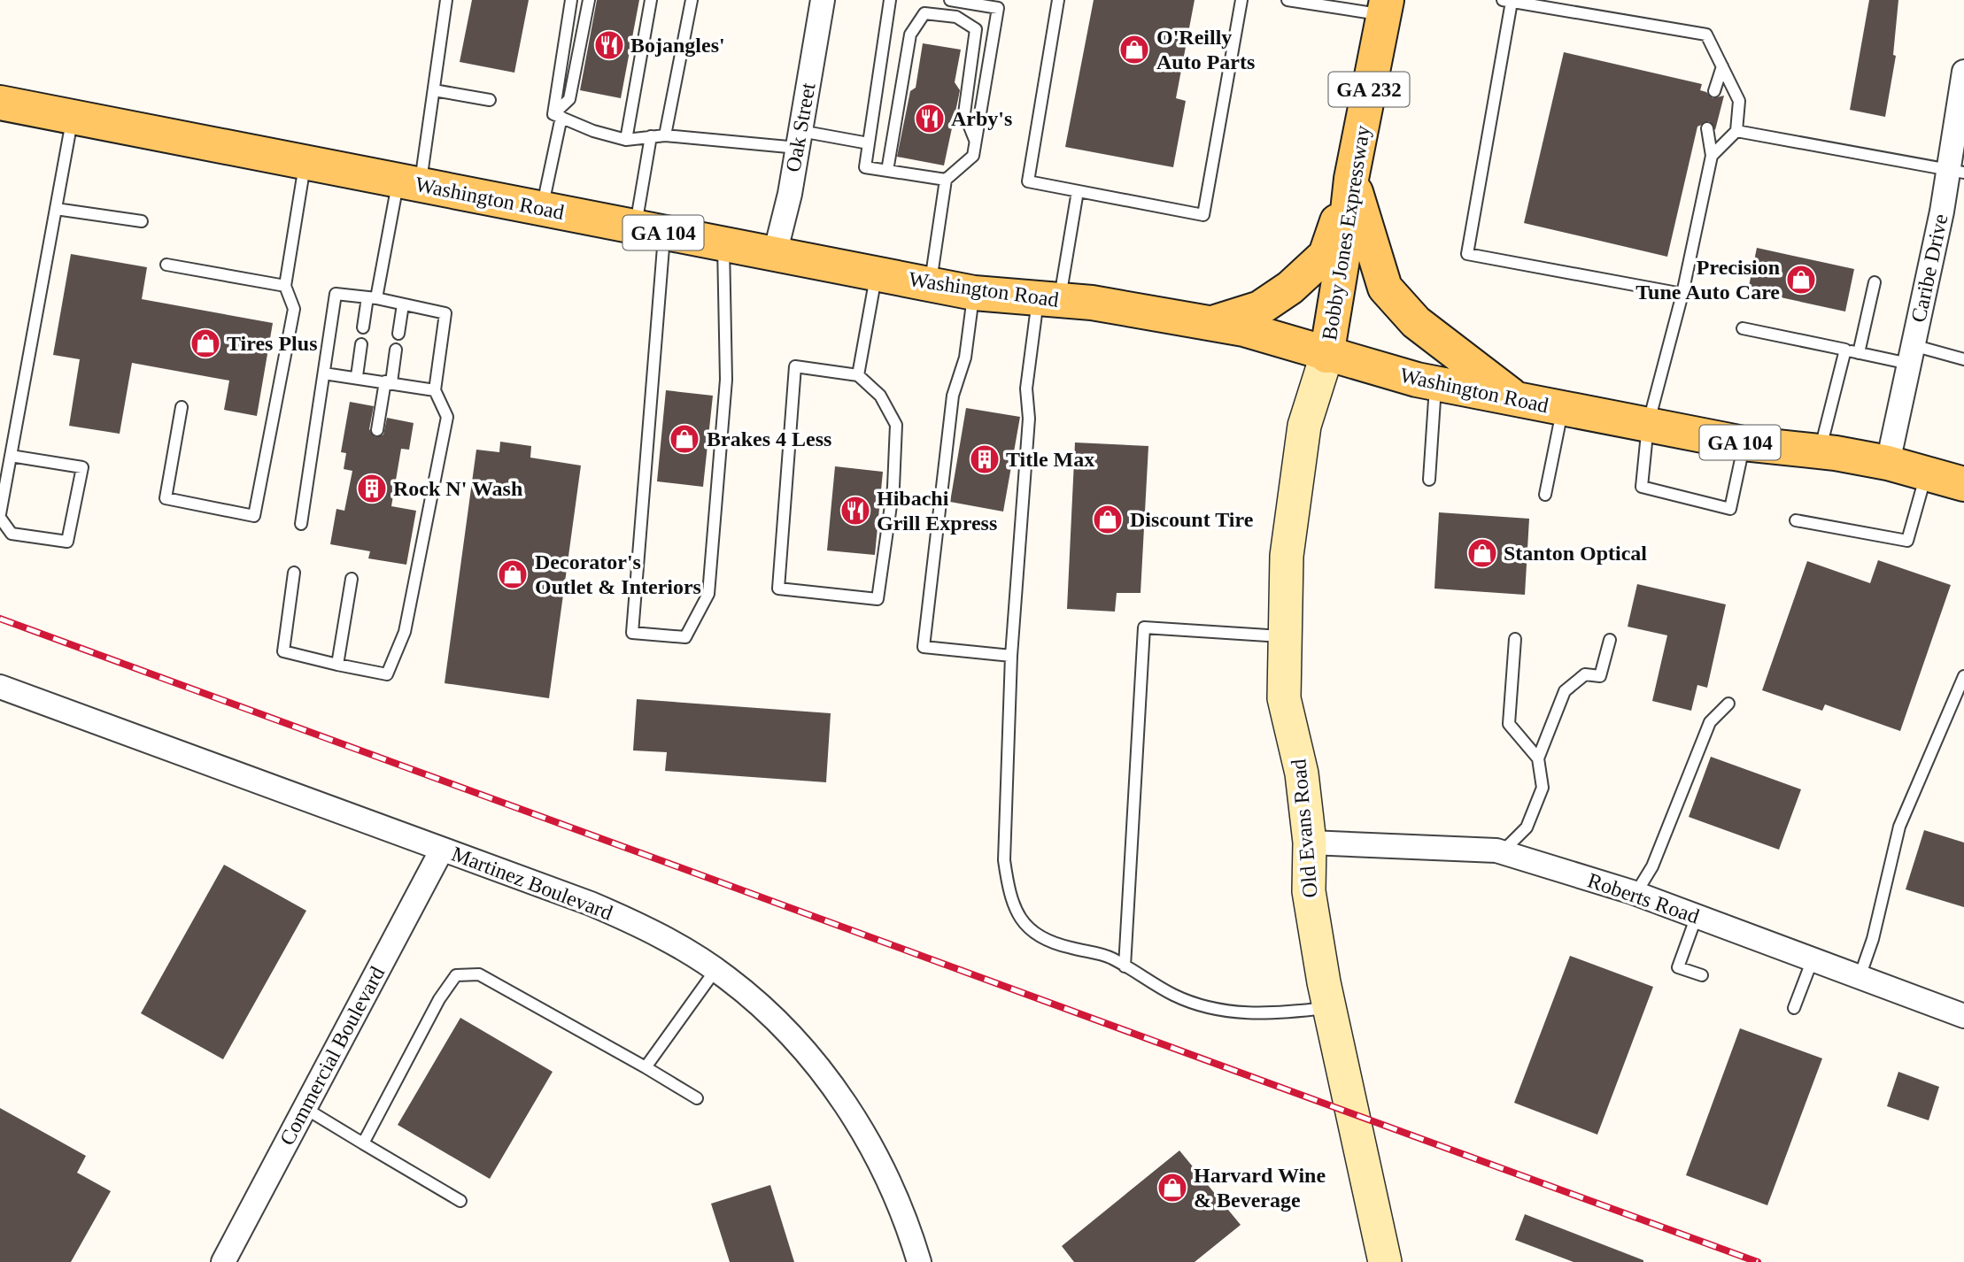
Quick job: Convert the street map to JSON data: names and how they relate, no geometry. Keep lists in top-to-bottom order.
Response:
{
  "streets": {
    "main road": [
      "GA 232",
      "Washington Road",
      "GA 104",
      "Bobby Jones Expressway"
    ],
    "street": [
      "Oak Street",
      "Caribe Drive",
      "Old Evans Road",
      "Martinez Boulevard",
      "Roberts Road",
      "Commercial Boulevard"
    ]
  },
  "crossings": [
    ["Oak Street", "Washington Road"],
    ["Washington Road", "Bobby Jones Expressway"],
    ["Washington Road", "Caribe Drive"],
    ["Washington Road", "Old Evans Road"],
    ["Bobby Jones Expressway", "Old Evans Road"],
    ["Old Evans Road", "Roberts Road"],
    ["Martinez Boulevard", "Commercial Boulevard"]
  ],
  "places": {
    "restaurant": ["Bojangles'", "Arby's", "Hibachi Grill Express"],
    "shop": [
      "O'Reilly Auto Parts",
      "Precision Tune Auto Care",
      "Tires Plus",
      "Brakes 4 Less",
      "Discount Tire",
      "Stanton Optical",
      "Decorator's Outlet & Interiors",
      "Harvard Wine & Beverage"
    ],
    "building": ["Title Max", "Rock N' Wash"]
  }
}
